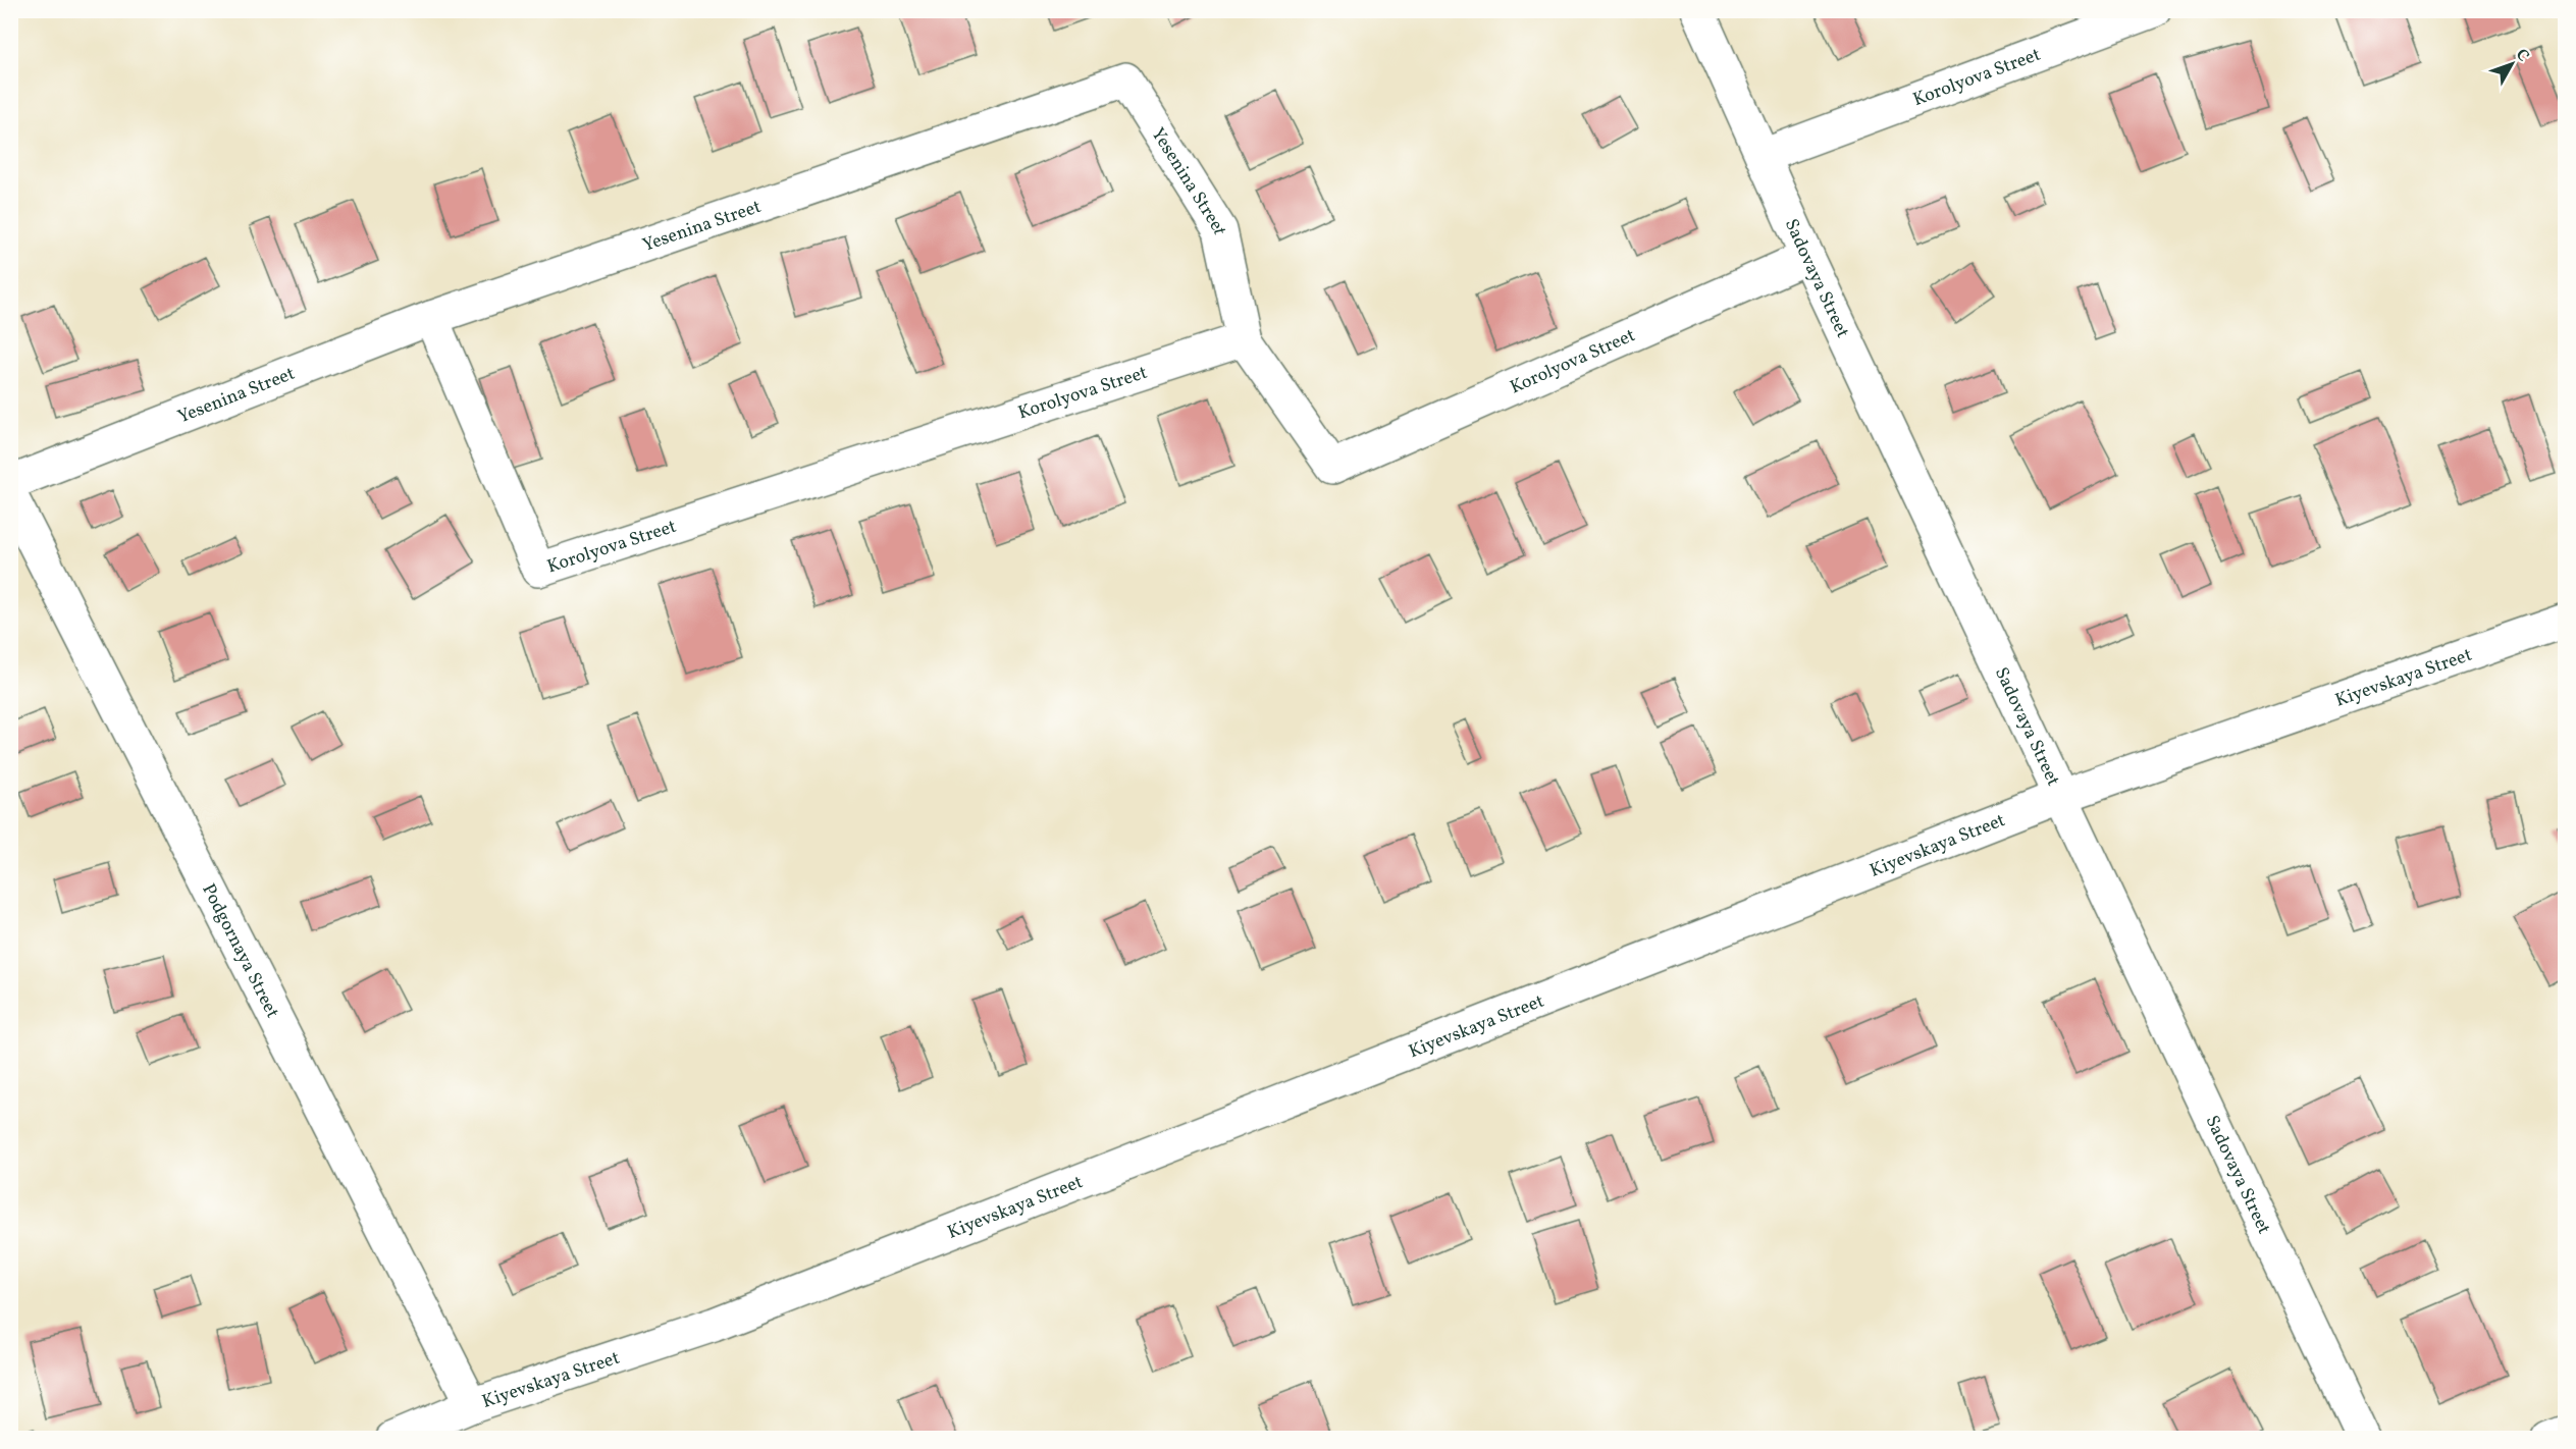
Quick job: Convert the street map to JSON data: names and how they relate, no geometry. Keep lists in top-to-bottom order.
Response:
{
  "streets": {
    "street": [
      "Korolyova Street",
      "Yesenina Street",
      "Sadovaya Street",
      "Kiyevskaya Street",
      "Podgornaya Street"
    ]
  },
  "crossings": [
    ["Korolyova Street", "Yesenina Street"],
    ["Korolyova Street", "Sadovaya Street"],
    ["Sadovaya Street", "Kiyevskaya Street"],
    ["Kiyevskaya Street", "Podgornaya Street"]
  ],
  "north": "top right"
}
